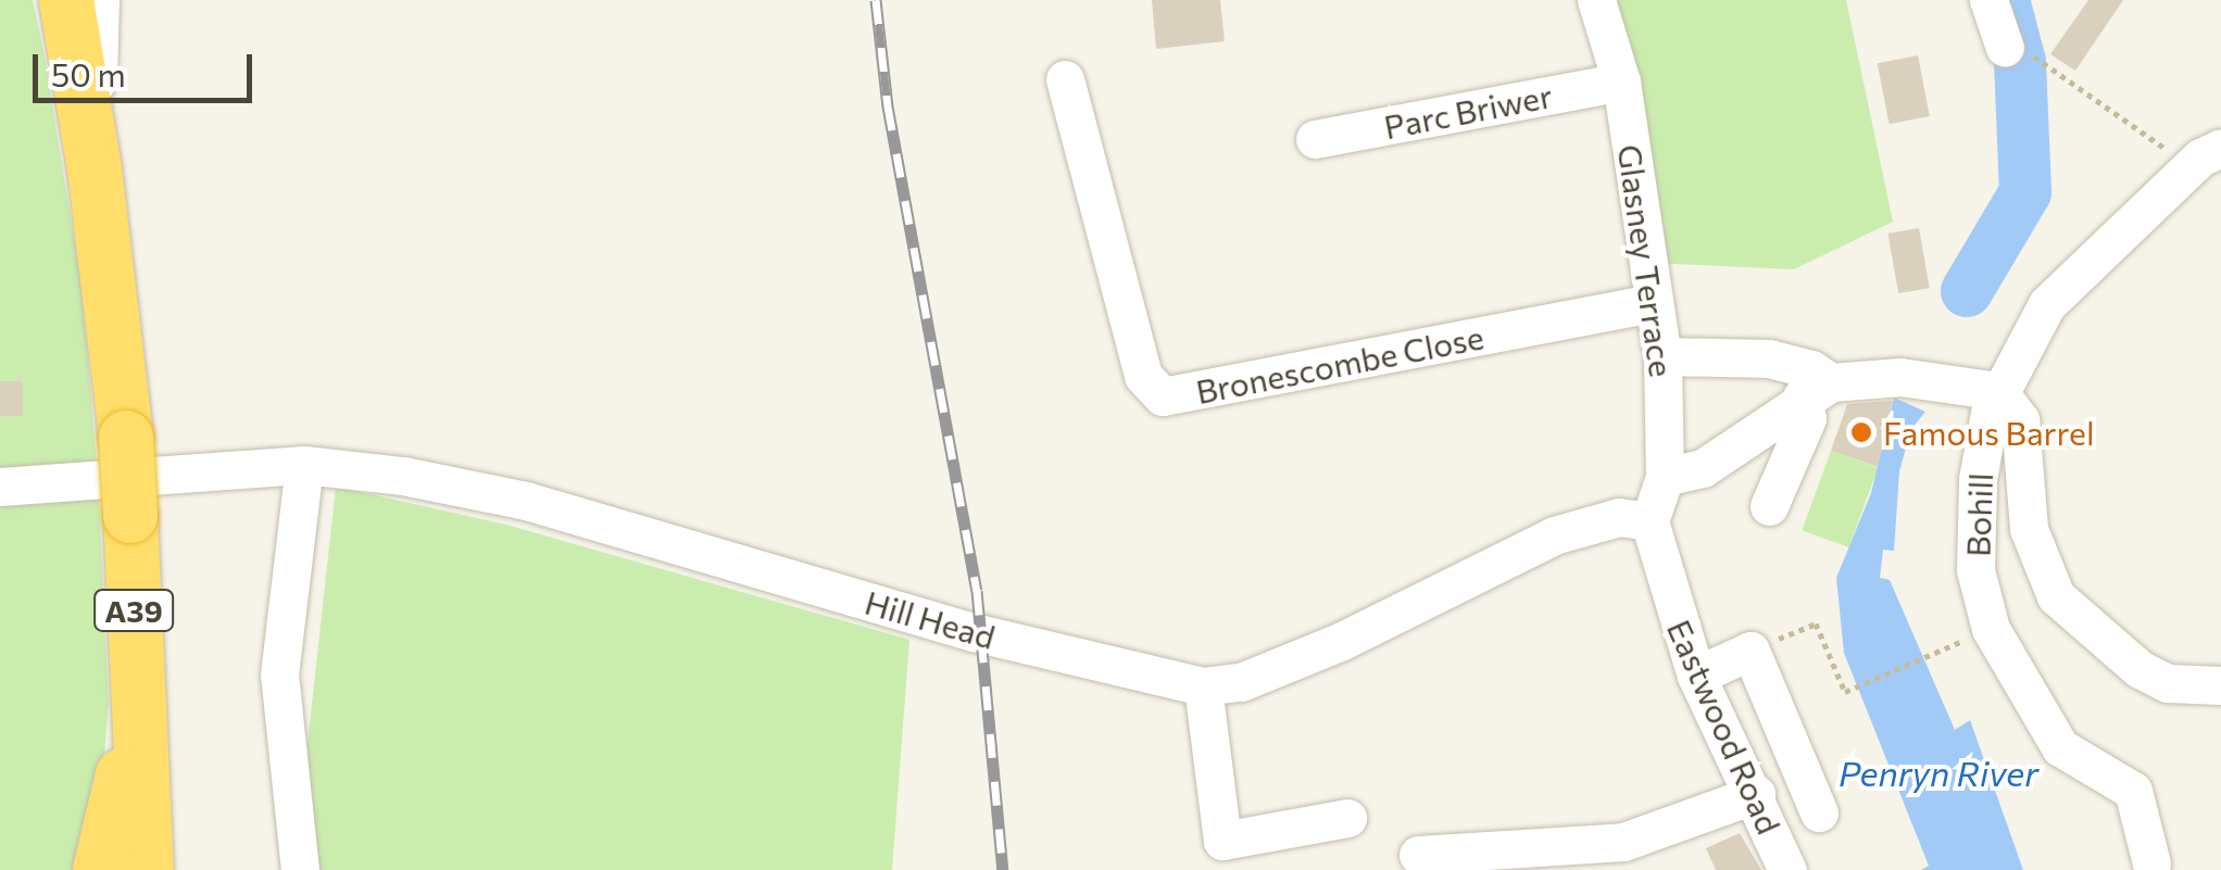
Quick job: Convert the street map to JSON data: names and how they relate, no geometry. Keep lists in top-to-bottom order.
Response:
{
  "streets": {
    "highway": ["A39"],
    "street": [
      "Parc Briwer",
      "Glasney Terrace",
      "Bronescombe Close",
      "Bohill",
      "Hill Head",
      "Eastwood Road"
    ]
  },
  "crossings": [
    ["Parc Briwer", "Glasney Terrace"],
    ["Glasney Terrace", "Bronescombe Close"],
    ["Glasney Terrace", "Hill Head"],
    ["Glasney Terrace", "Eastwood Road"],
    ["Hill Head", "Eastwood Road"]
  ],
  "water": ["Penryn River"],
  "places": ["Famous Barrel"],
  "scale_bar": "50 m"
}
